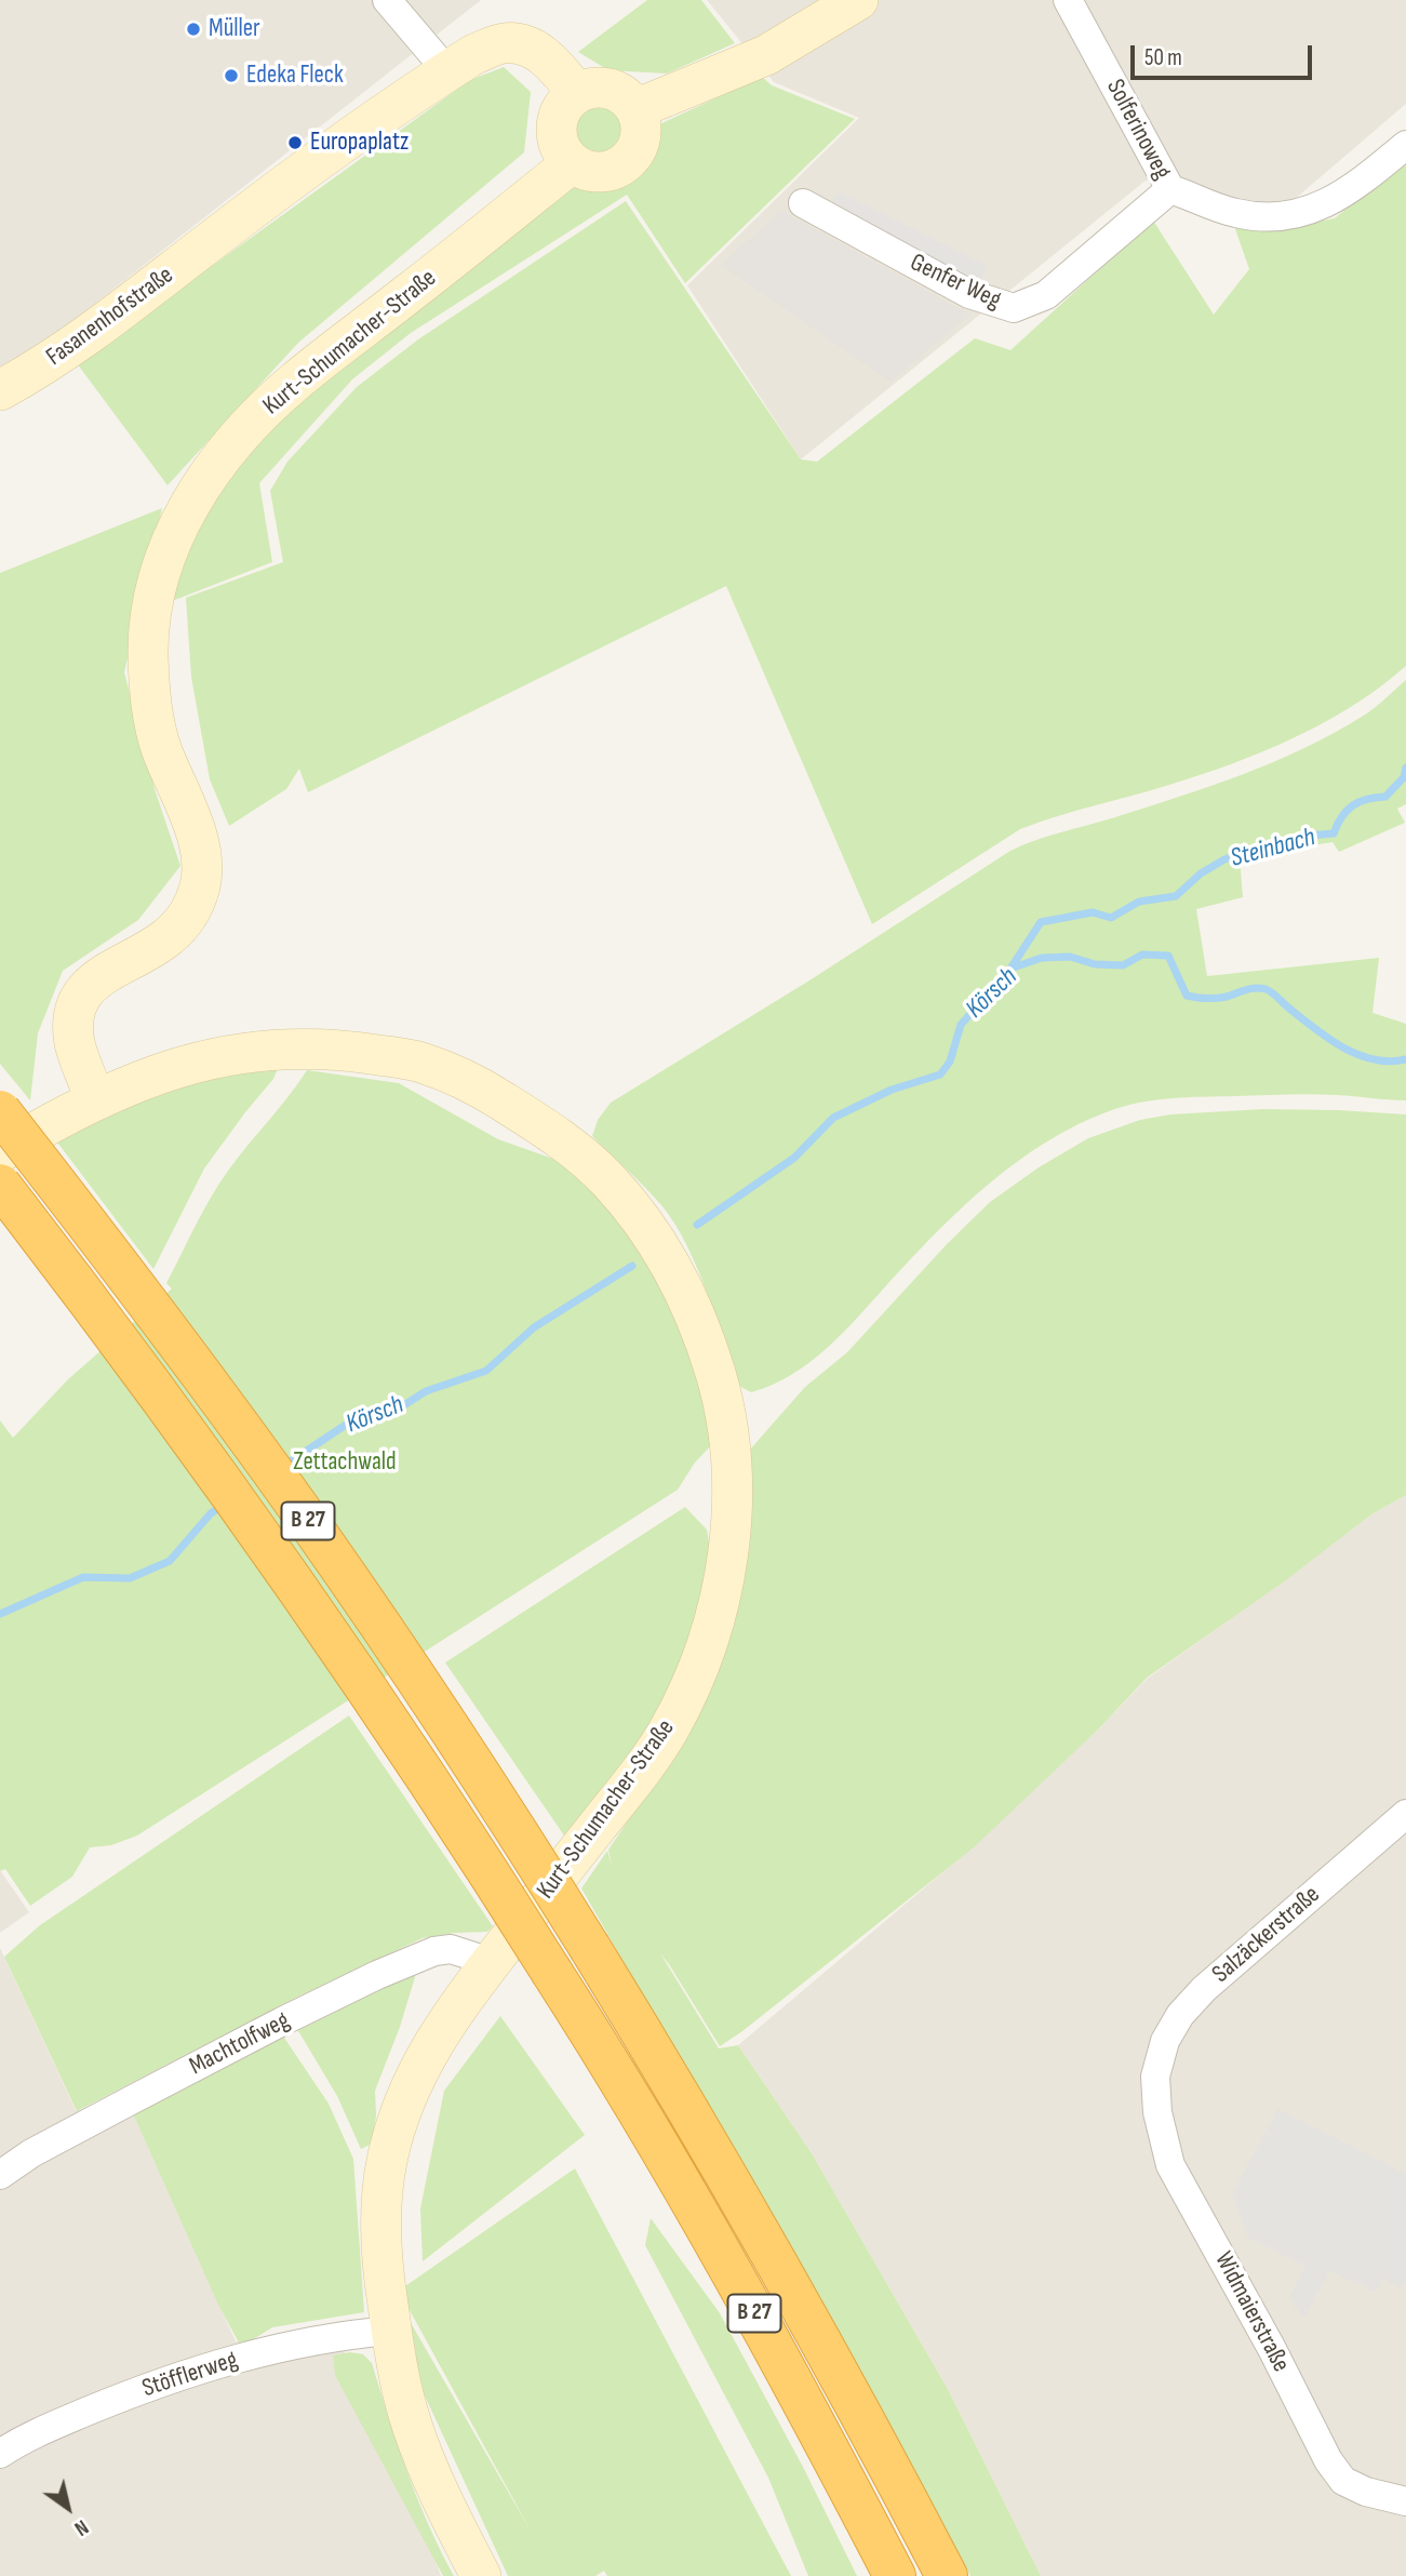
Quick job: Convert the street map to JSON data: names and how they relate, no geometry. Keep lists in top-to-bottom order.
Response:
{
  "streets": {
    "highway": ["B 27"],
    "street": [
      "Solferinoweg",
      "Genfer Weg",
      "Fasanenhofstraße",
      "Kurt-Schumacher-Straße",
      "Salzäckerstraße",
      "Machtolfweg",
      "Widmaierstraße",
      "Stöfflerweg"
    ]
  },
  "crossings": [
    ["Solferinoweg", "Genfer Weg"],
    ["Kurt-Schumacher-Straße", "Machtolfweg"],
    ["Kurt-Schumacher-Straße", "Stöfflerweg"],
    ["Salzäckerstraße", "Widmaierstraße"]
  ],
  "water": ["Steinbach", "Körsch"],
  "parks": ["Zettachwald"],
  "places": ["Müller", "Edeka Fleck", "Europaplatz"],
  "scale_bar": "50 m",
  "north": "bottom right"
}
